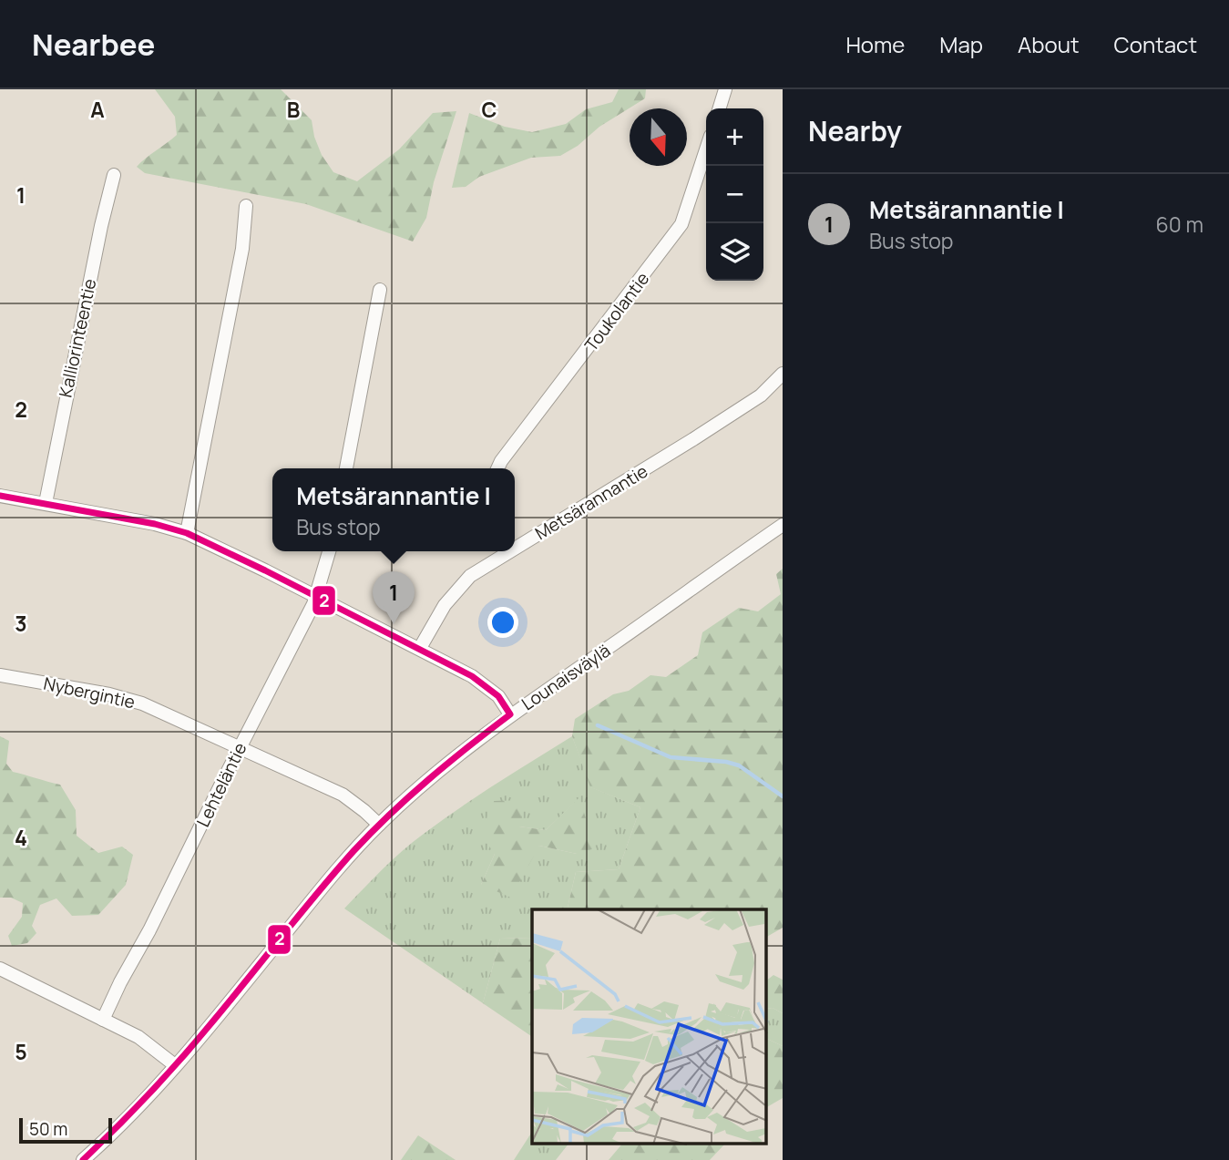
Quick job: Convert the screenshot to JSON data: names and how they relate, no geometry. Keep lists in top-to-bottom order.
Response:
{
  "streets": {
    "street": [
      "Toukolantie",
      "Kalliorinteentie",
      "Metsärannantie",
      "Lounaisväylä",
      "Nybergintie",
      "Lehteläntie"
    ]
  },
  "crossings": [
    ["Lounaisväylä", "Nybergintie"],
    ["Nybergintie", "Lehteläntie"]
  ],
  "lines": ["transit line 2"],
  "scale_bar": "50 m",
  "north": "bottom",
  "page": {
    "header": "Nearbee",
    "nav": [
      "Home",
      "Map",
      "About",
      "Contact"
    ],
    "heading": "Nearby",
    "map_buttons": ["+", "−"],
    "list": [
      {
        "mark": "1",
        "name": "Metsärannantie I",
        "note": "Bus stop",
        "value": "60 m"
      }
    ],
    "popup": ["Metsärannantie I", "Bus stop"],
    "pins": "1",
    "scale": "50 m"
  },
  "grid": {
    "columns": ["A", "B", "C"],
    "rows": [
      "1",
      "2",
      "3",
      "4",
      "5"
    ]
  }
}
